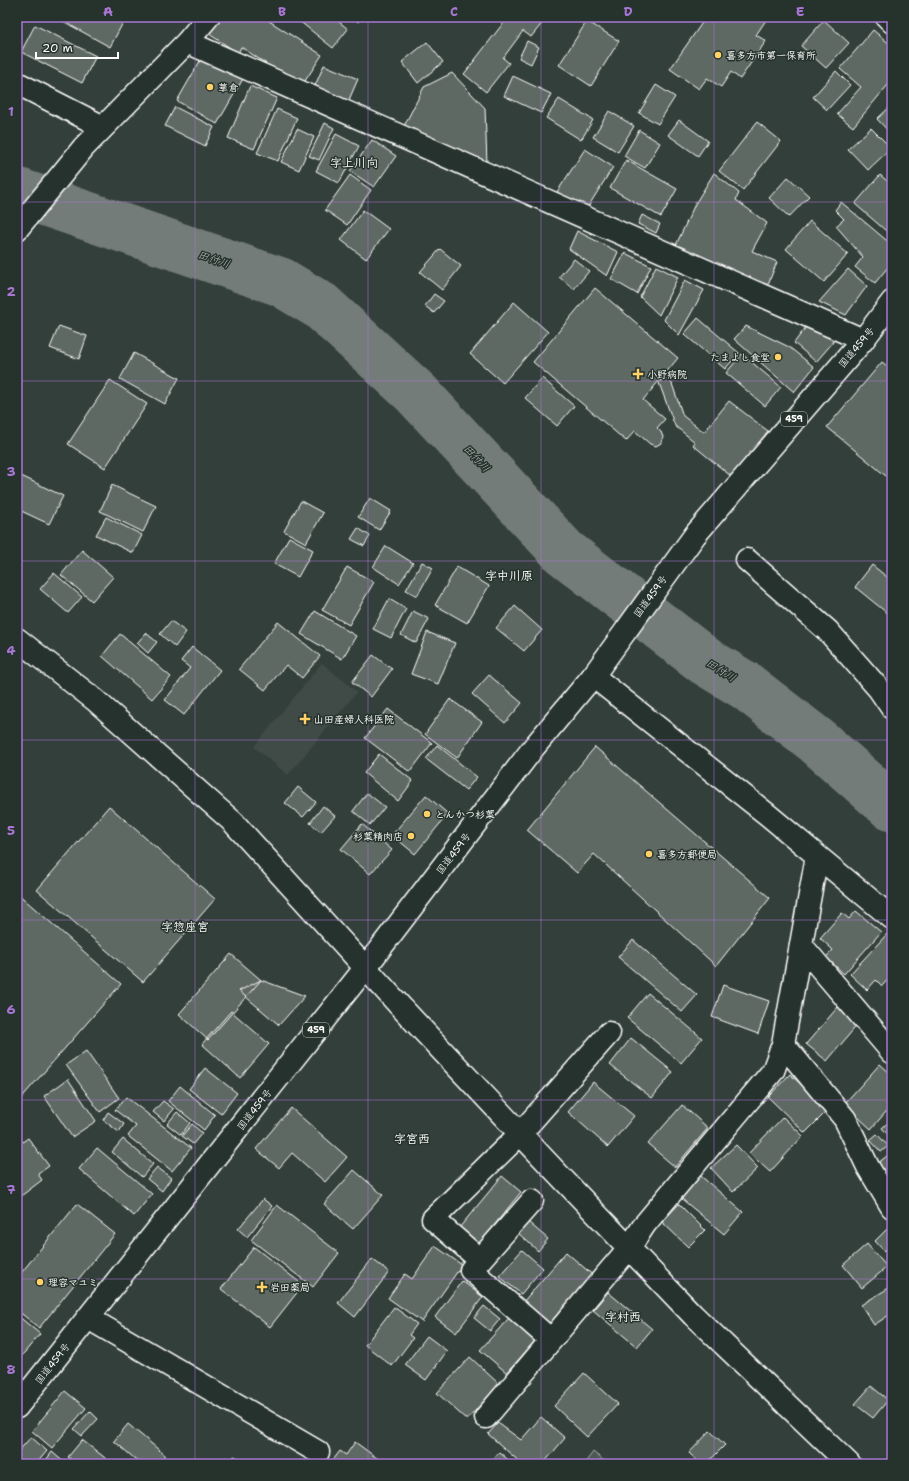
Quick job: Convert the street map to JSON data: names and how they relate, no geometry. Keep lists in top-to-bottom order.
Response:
{
  "streets": {
    "main road": ["国道459号", "459"]
  },
  "districts": [
    "字上川向",
    "字中川原",
    "字惣座宮",
    "字宮西",
    "字村西"
  ],
  "water": ["田付川"],
  "places": {
    "other": [
      "喜多方市第一保育所",
      "華倉",
      "たまよし食堂",
      "とんかつ杉葉",
      "杉葉精肉店",
      "喜多方郵便局",
      "理容マユミ"
    ],
    "health": ["小野病院", "山田産婦人科医院", "岩田薬局"]
  },
  "scale_bar": "20 m",
  "grid": {
    "columns": [
      "A",
      "B",
      "C",
      "D",
      "E"
    ],
    "rows": [
      "1",
      "2",
      "3",
      "4",
      "5",
      "6",
      "7",
      "8"
    ]
  }
}
